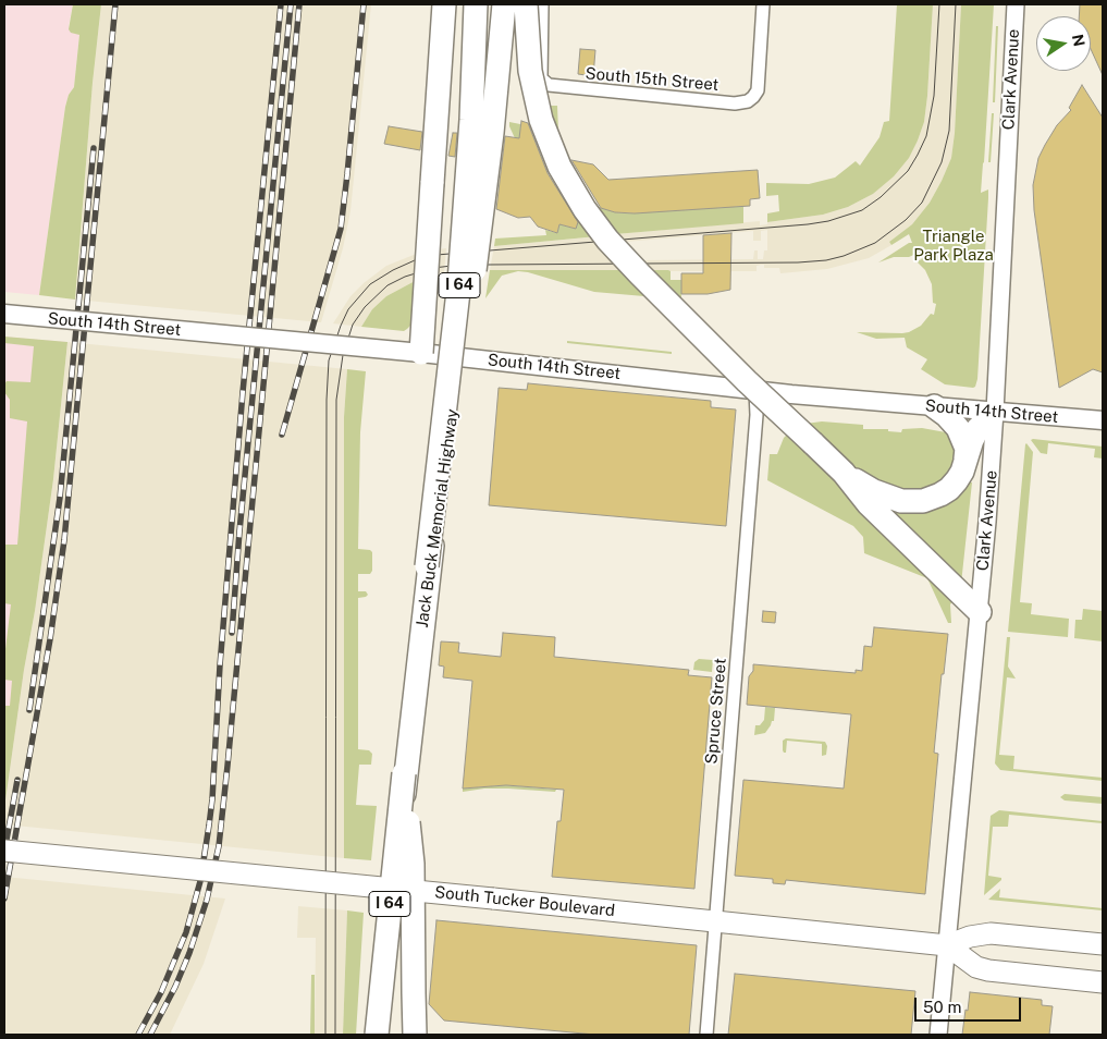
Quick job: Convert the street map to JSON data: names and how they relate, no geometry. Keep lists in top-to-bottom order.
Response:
{
  "streets": {
    "highway": ["I 64", "Jack Buck Memorial Highway"],
    "main road": ["South 14th Street", "South Tucker Boulevard"],
    "street": ["South 15th Street", "Clark Avenue", "Spruce Street"]
  },
  "crossings": [
    ["Clark Avenue", "South 14th Street"],
    ["Clark Avenue", "South Tucker Boulevard"],
    ["South 14th Street", "Spruce Street"],
    ["Spruce Street", "South Tucker Boulevard"]
  ],
  "parks": ["Triangle Park Plaza"],
  "scale_bar": "50 m",
  "north": "right"
}
